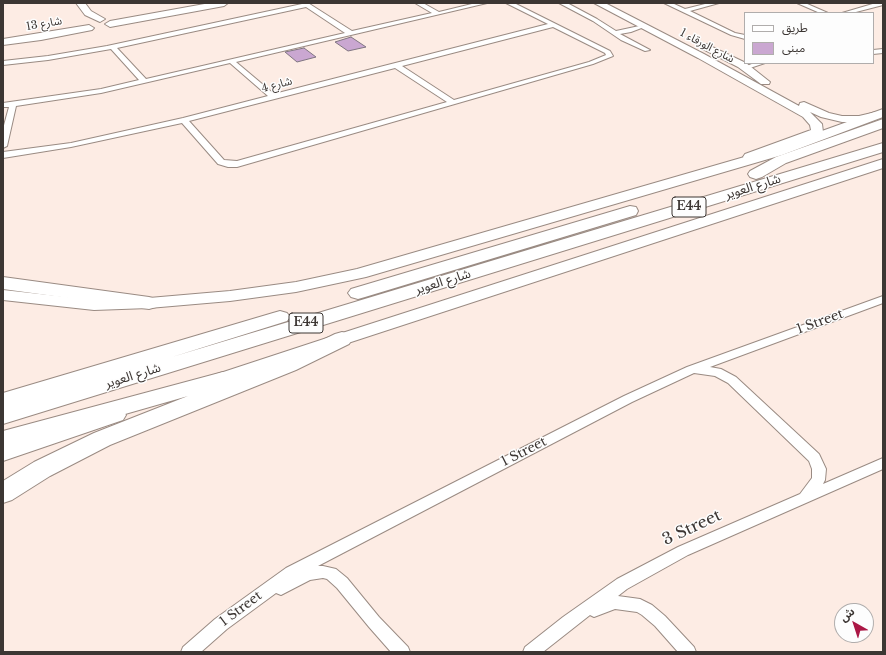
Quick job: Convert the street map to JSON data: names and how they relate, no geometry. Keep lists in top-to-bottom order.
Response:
{
  "streets": {
    "highway": ["شارع العوير", "E44"],
    "main road": ["شارع 13", "شارع الورقاء 1"],
    "street": ["شارع 4", "1 Street", "3 Street"]
  },
  "legend": ["طريق", "مبنى"],
  "north": "top left"
}
